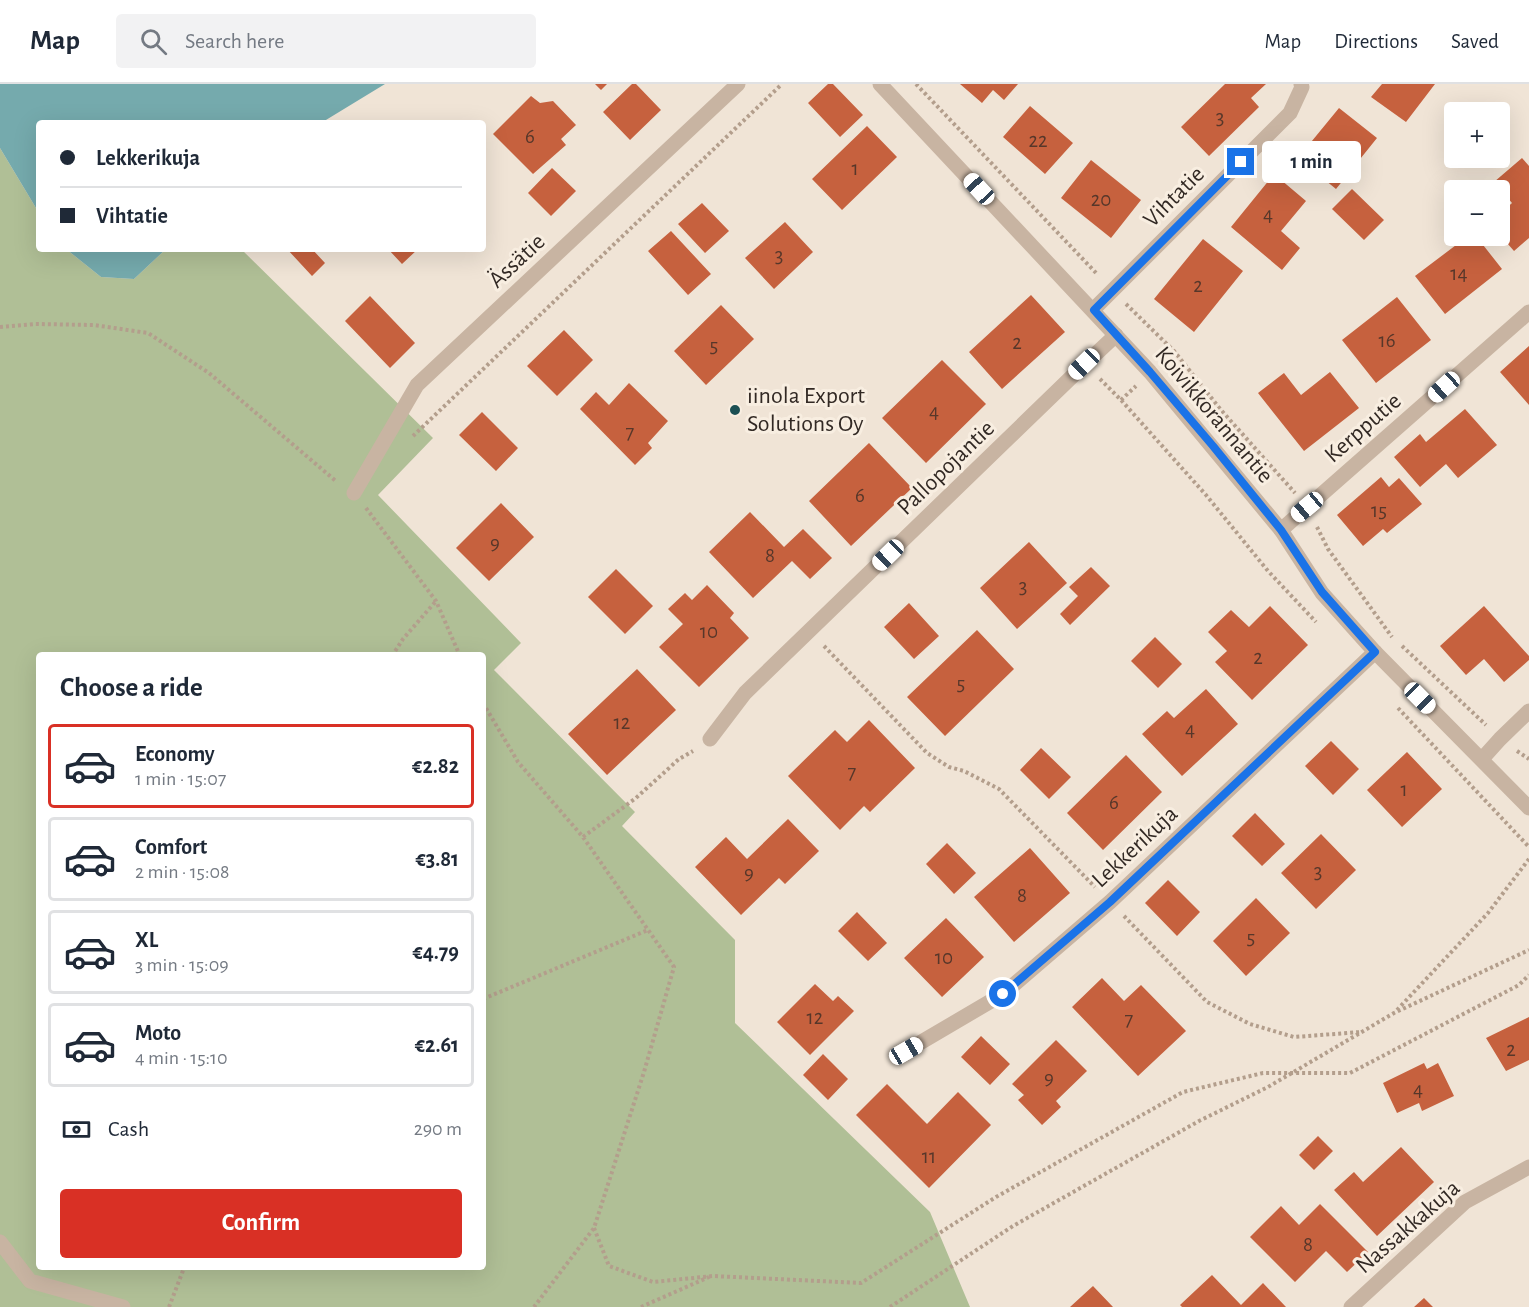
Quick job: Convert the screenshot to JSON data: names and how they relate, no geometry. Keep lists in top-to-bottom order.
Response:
{
  "streets": {
    "street": [
      "Vihtatie",
      "Ässätie",
      "Koivikkorannantie",
      "Kerpputie",
      "Pallopojantie",
      "Lekkerikuja",
      "Nassakkakuja"
    ]
  },
  "crossings": [
    ["Vihtatie", "Koivikkorannantie"],
    ["Koivikkorannantie", "Kerpputie"],
    ["Koivikkorannantie", "Pallopojantie"],
    ["Koivikkorannantie", "Lekkerikuja"]
  ],
  "places": ["iinola Export Solutions Oy"],
  "house_numbers": [
    "3",
    "6",
    "22",
    "1",
    "20",
    "4",
    "3",
    "14",
    "2",
    "16",
    "2",
    "5",
    "4",
    "7",
    "6",
    "15",
    "9",
    "8",
    "3",
    "10",
    "2",
    "5",
    "12",
    "4",
    "7",
    "1",
    "6",
    "3",
    "9",
    "8",
    "5",
    "10",
    "12",
    "7",
    "2",
    "9",
    "4",
    "11",
    "8"
  ],
  "page": {
    "header": "Map",
    "search": "Search here",
    "nav": ["Map", "Directions", "Saved"],
    "map_buttons": ["+", "−"],
    "banner": ["Lekkerikuja", "Vihtatie"],
    "bubble": "1 min",
    "heading": "Choose a ride",
    "list": [
      {
        "name": "Economy",
        "note": "1 min · 15:07",
        "value": "€2.82"
      },
      {
        "name": "Comfort",
        "note": "2 min · 15:08",
        "value": "€3.81"
      },
      {
        "name": "XL",
        "note": "3 min · 15:09",
        "value": "€4.79"
      },
      {
        "name": "Moto",
        "note": "4 min · 15:10",
        "value": "€2.61"
      }
    ],
    "pay": ["Cash", "290 m"],
    "buttons": "Confirm"
  }
}
